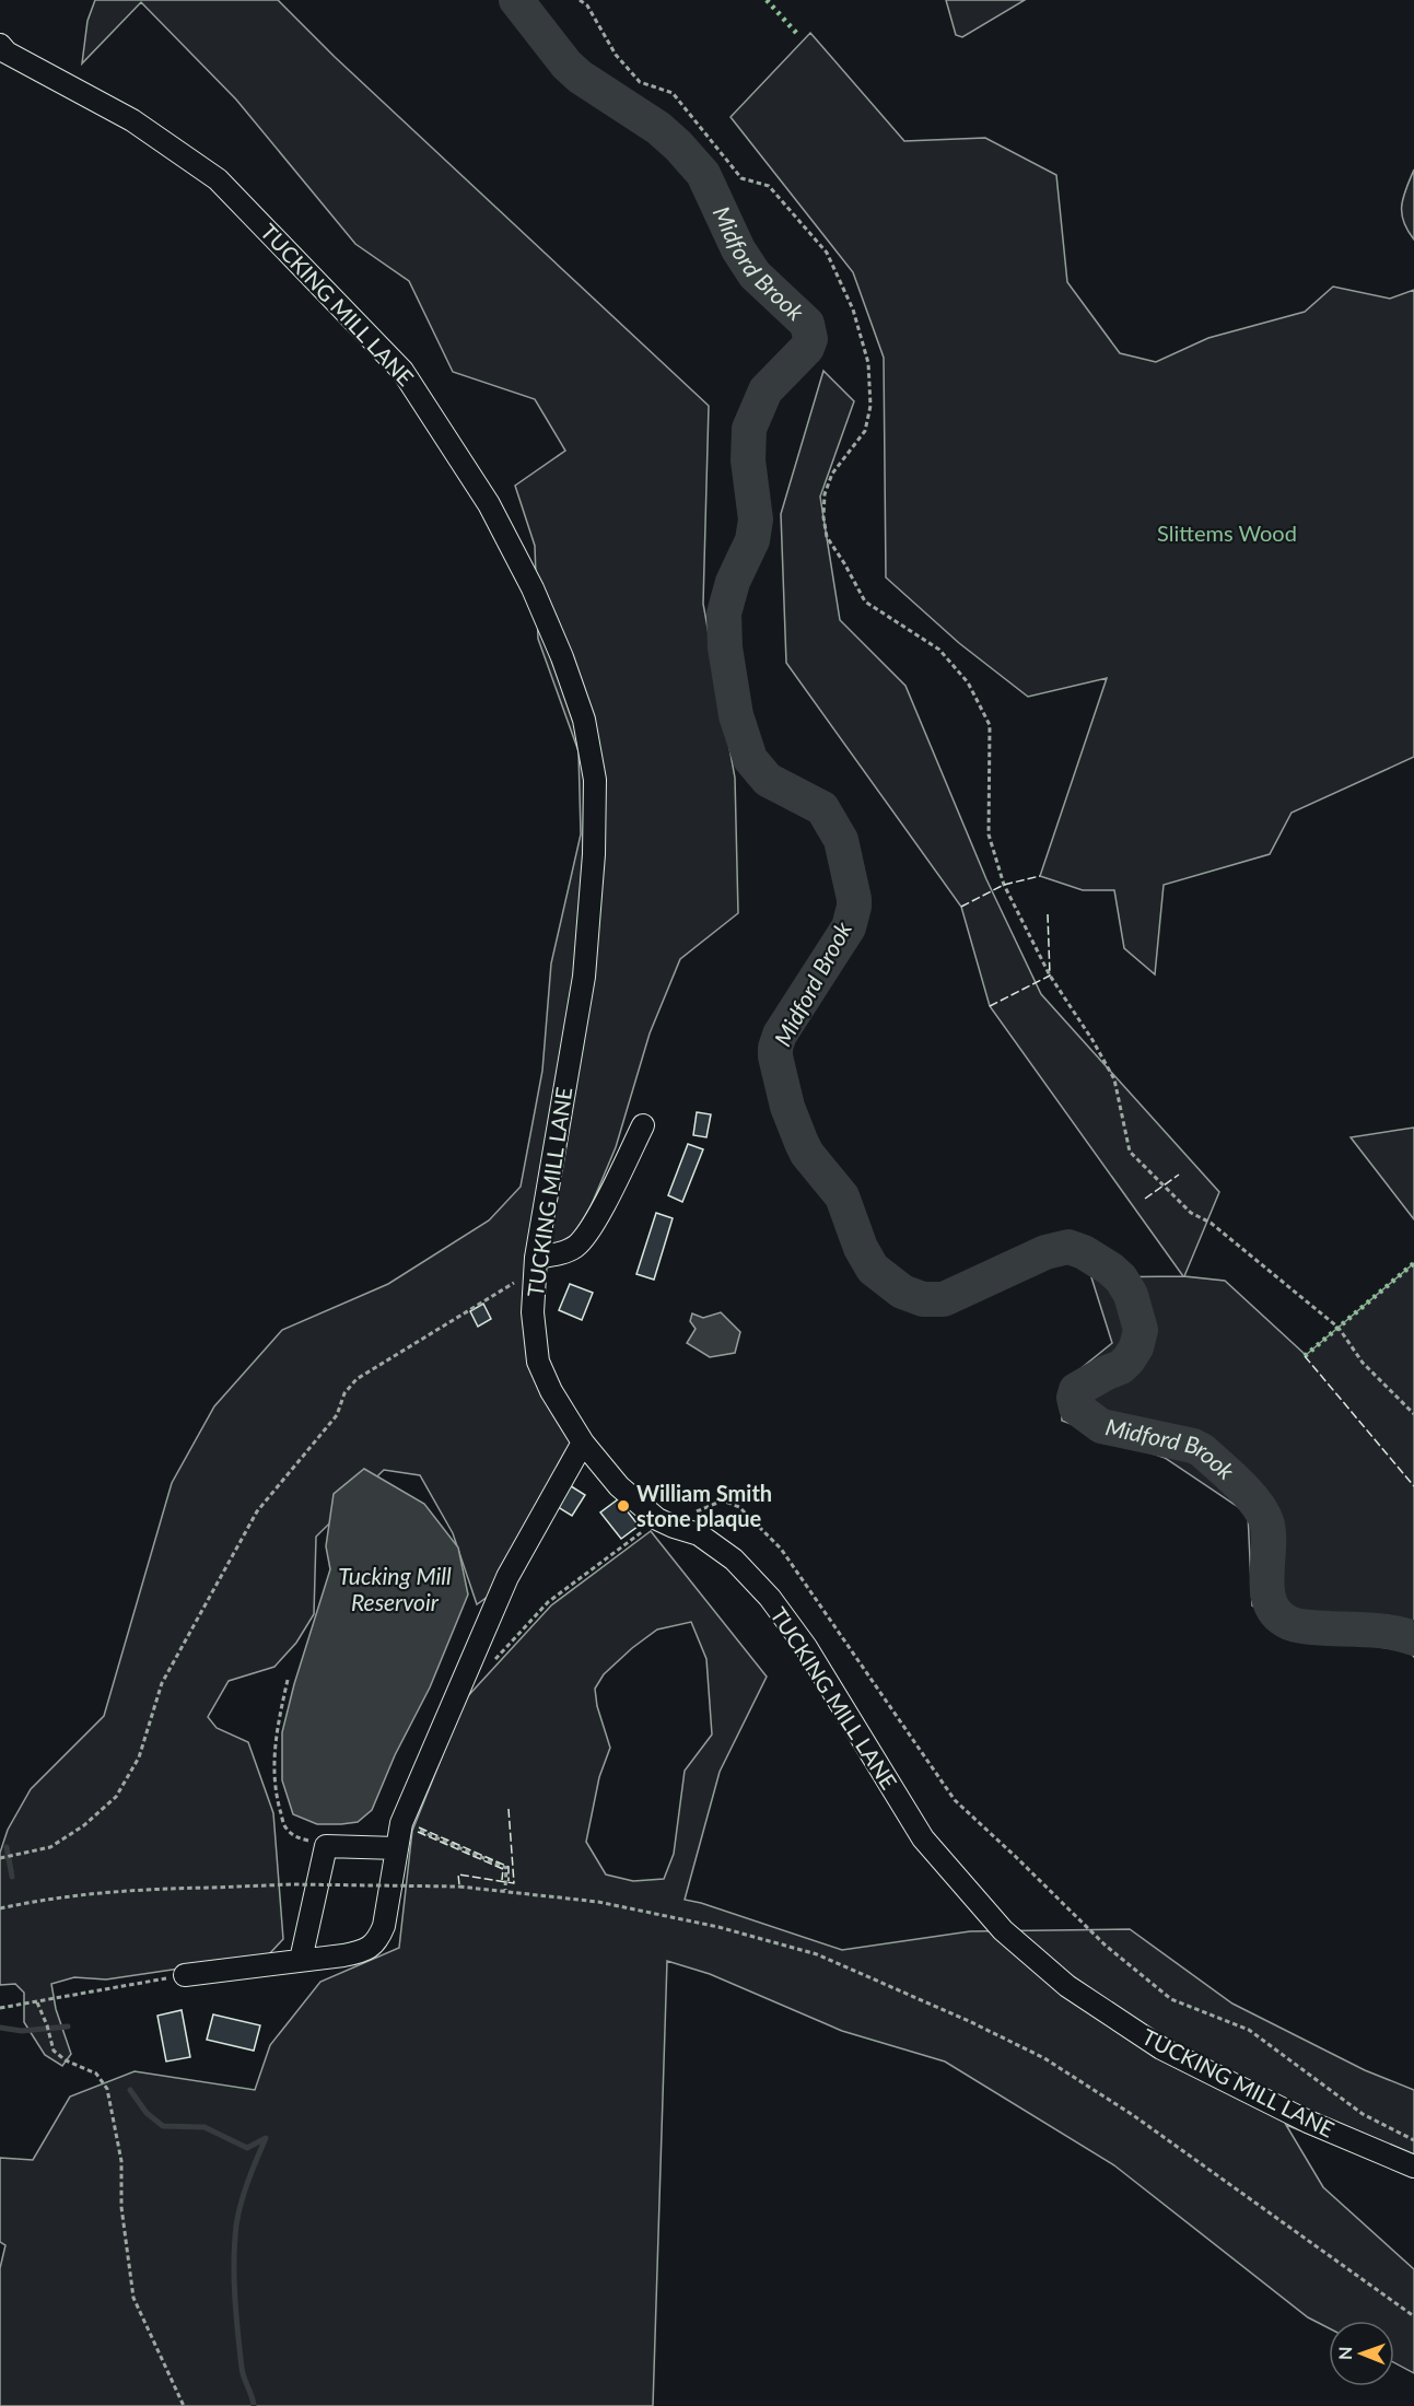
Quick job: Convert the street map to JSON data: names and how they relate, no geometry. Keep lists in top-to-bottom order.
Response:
{
  "streets": {
    "street": ["TUCKING MILL LANE"]
  },
  "water": ["Midford Brook", "Tucking Mill Reservoir"],
  "parks": ["Slittems Wood"],
  "places": ["William Smith stone plaque"],
  "north": "left"
}
